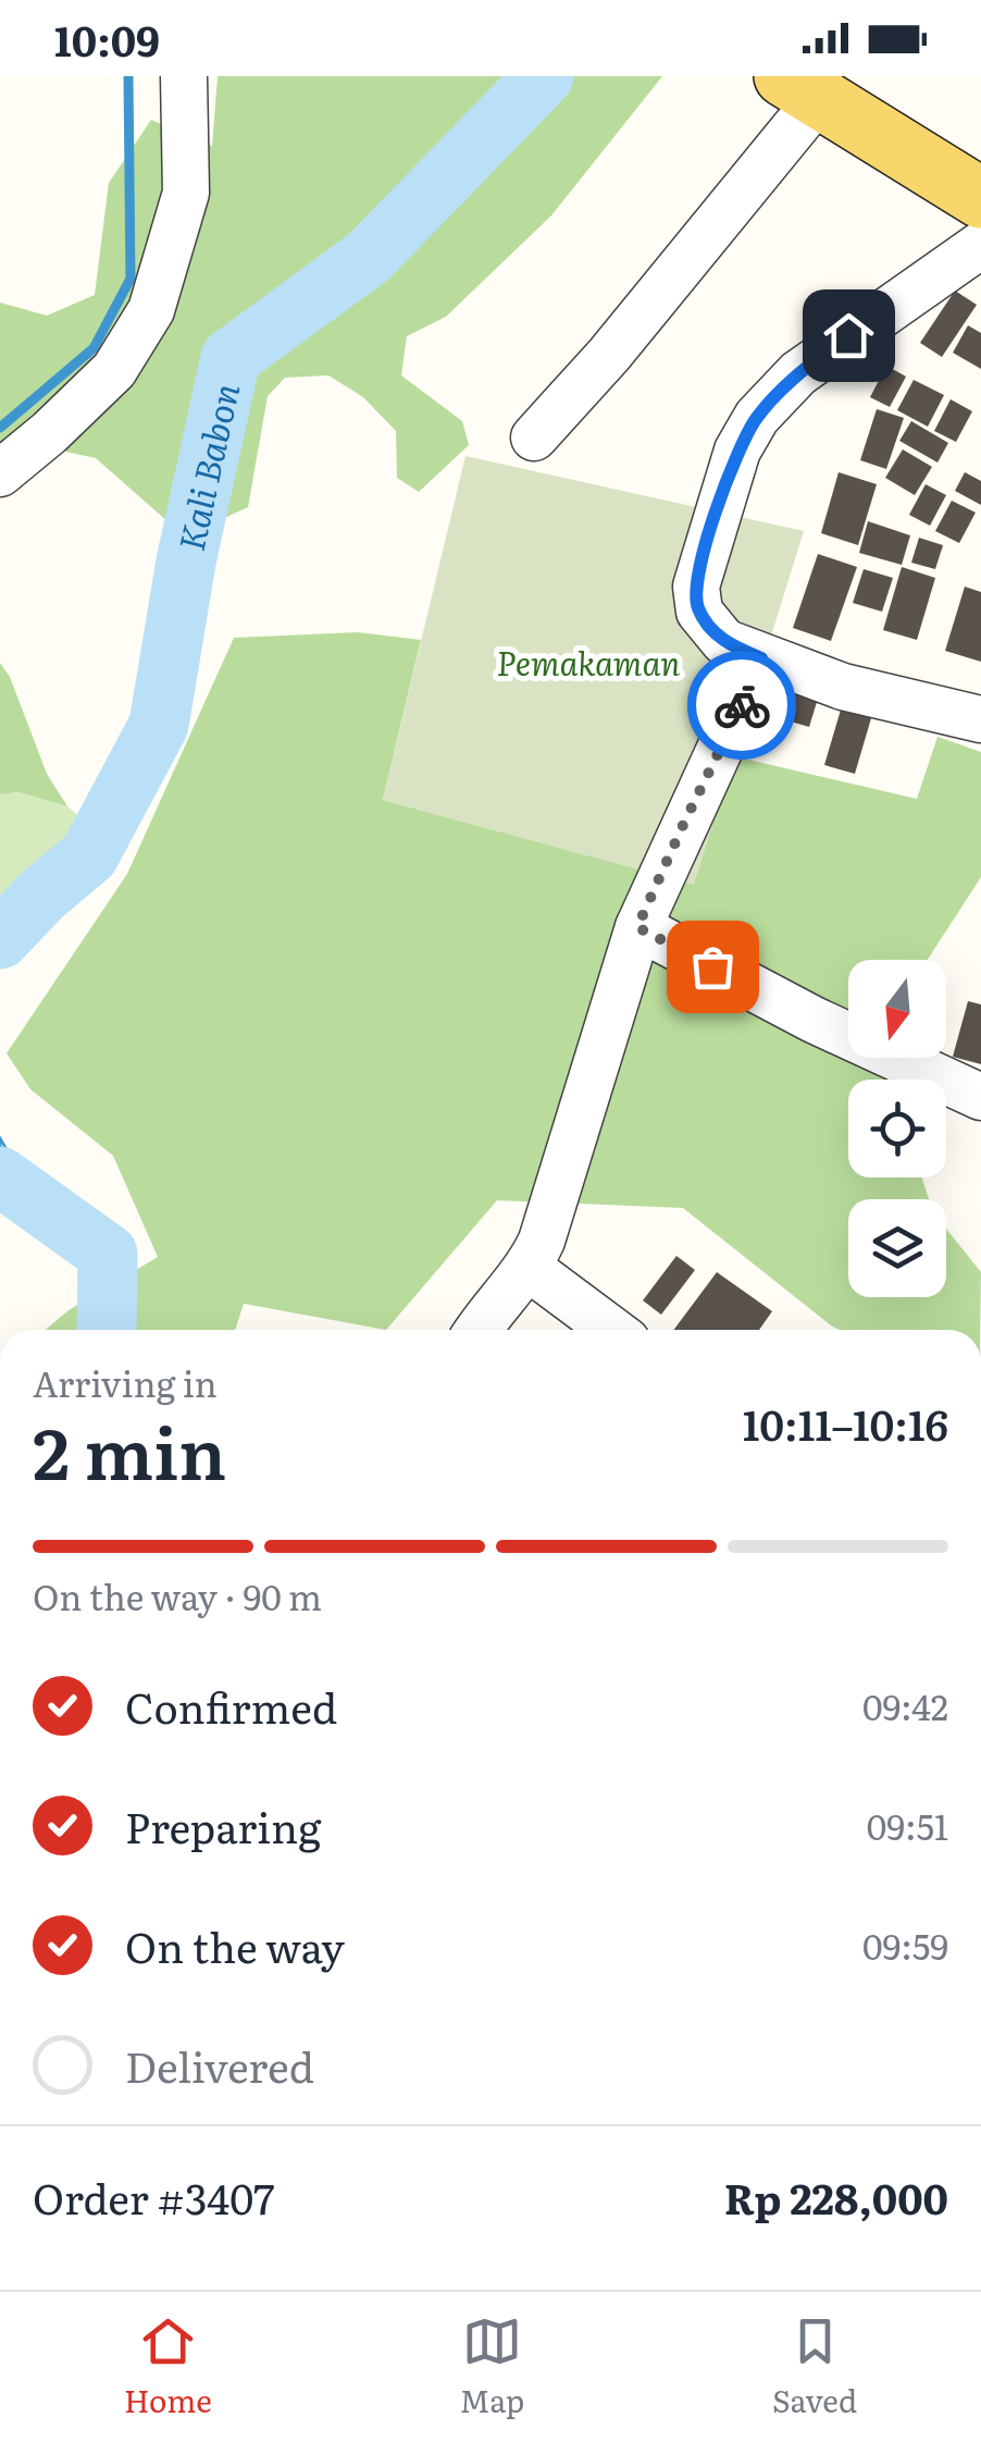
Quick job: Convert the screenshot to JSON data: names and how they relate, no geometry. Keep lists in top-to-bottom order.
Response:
{
  "water": ["Kali Babon"],
  "parks": ["Pemakaman"],
  "north": "bottom",
  "page": {
    "status": "10:09",
    "heading": ["2 min", "Arriving in", "10:11–10:16"],
    "panel": ["Order #3407", "Rp 228,000"],
    "bar": "On the way · 90 m",
    "list": [
      ["Confirmed", "09:42"],
      ["Preparing", "09:51"],
      ["On the way", "09:59"],
      "Delivered"
    ],
    "tabs": ["Home", "Map", "Saved"]
  }
}
